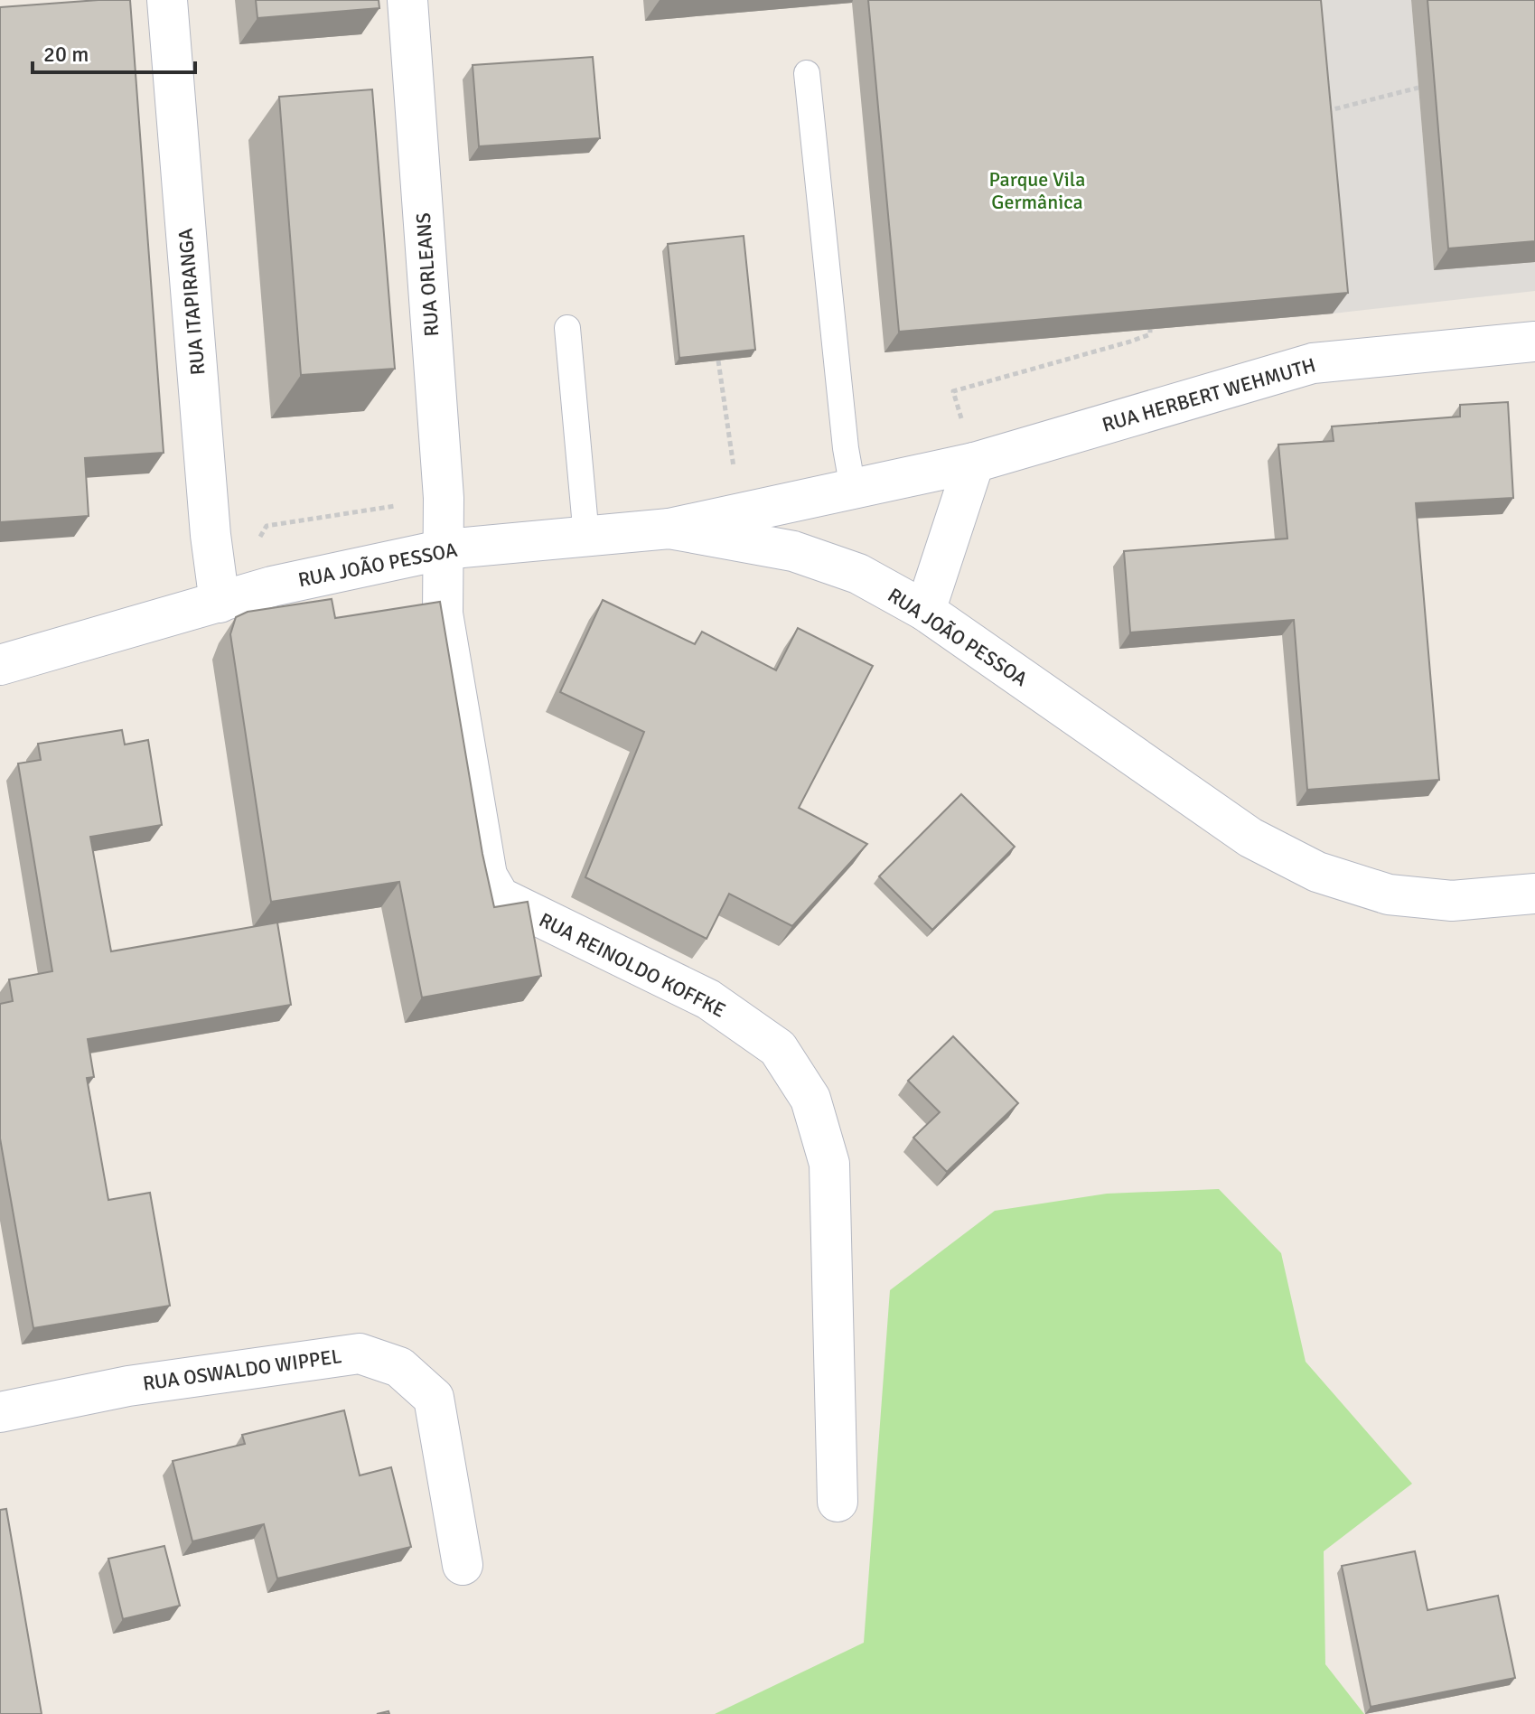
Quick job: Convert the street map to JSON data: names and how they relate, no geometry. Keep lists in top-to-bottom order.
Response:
{
  "streets": {
    "street": [
      "RUA ORLEANS",
      "RUA ITAPIRANGA",
      "RUA HERBERT WEHMUTH",
      "RUA JOÃO PESSOA",
      "RUA REINOLDO KOFFKE",
      "RUA OSWALDO WIPPEL"
    ]
  },
  "crossings": [
    ["RUA ORLEANS", "RUA JOÃO PESSOA"],
    ["RUA ORLEANS", "RUA REINOLDO KOFFKE"],
    ["RUA ITAPIRANGA", "RUA JOÃO PESSOA"],
    ["RUA HERBERT WEHMUTH", "RUA JOÃO PESSOA"],
    ["RUA JOÃO PESSOA", "RUA REINOLDO KOFFKE"]
  ],
  "parks": ["Parque Vila Germânica"],
  "scale_bar": "20 m"
}
